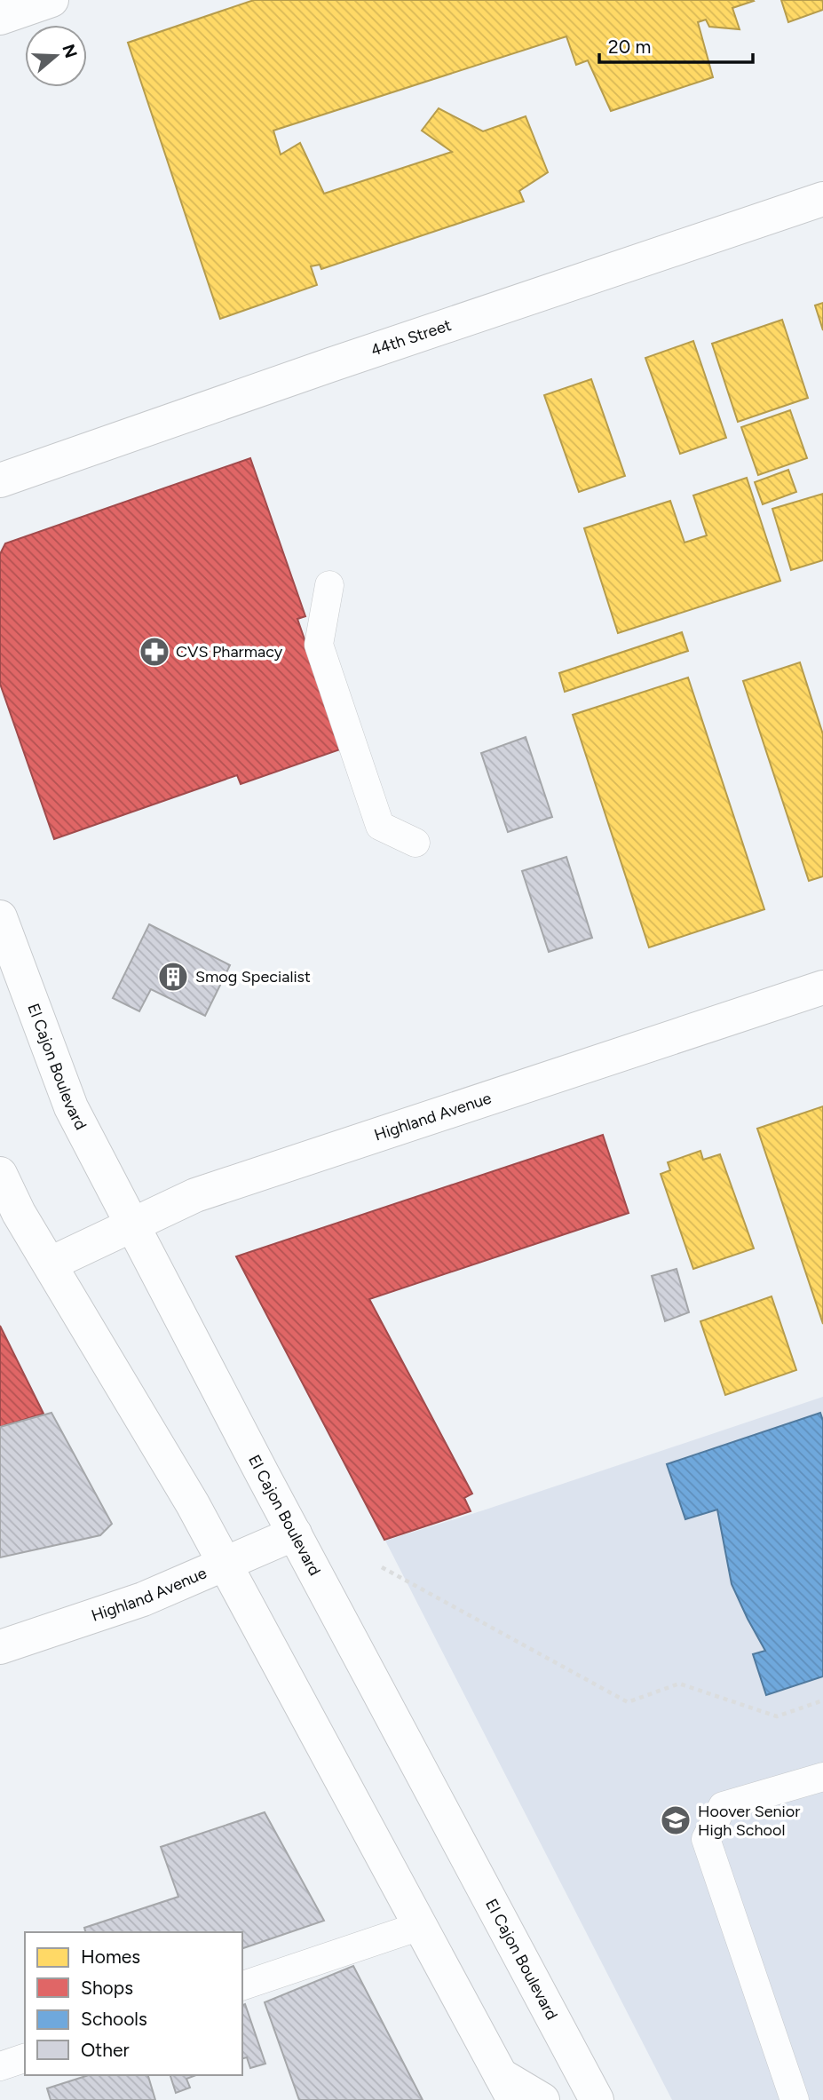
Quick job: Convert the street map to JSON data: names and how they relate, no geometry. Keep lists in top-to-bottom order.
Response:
{
  "streets": {
    "main road": ["44th Street", "El Cajon Boulevard", "Highland Avenue"]
  },
  "crossings": [
    ["El Cajon Boulevard", "Highland Avenue"]
  ],
  "places": {
    "pharmacy": ["CVS Pharmacy"],
    "building": ["Smog Specialist"],
    "school or university": ["Hoover Senior High School"]
  },
  "legend": [
    "Homes",
    "Shops",
    "Schools",
    "Other"
  ],
  "scale_bar": "20 m",
  "north": "right"
}
